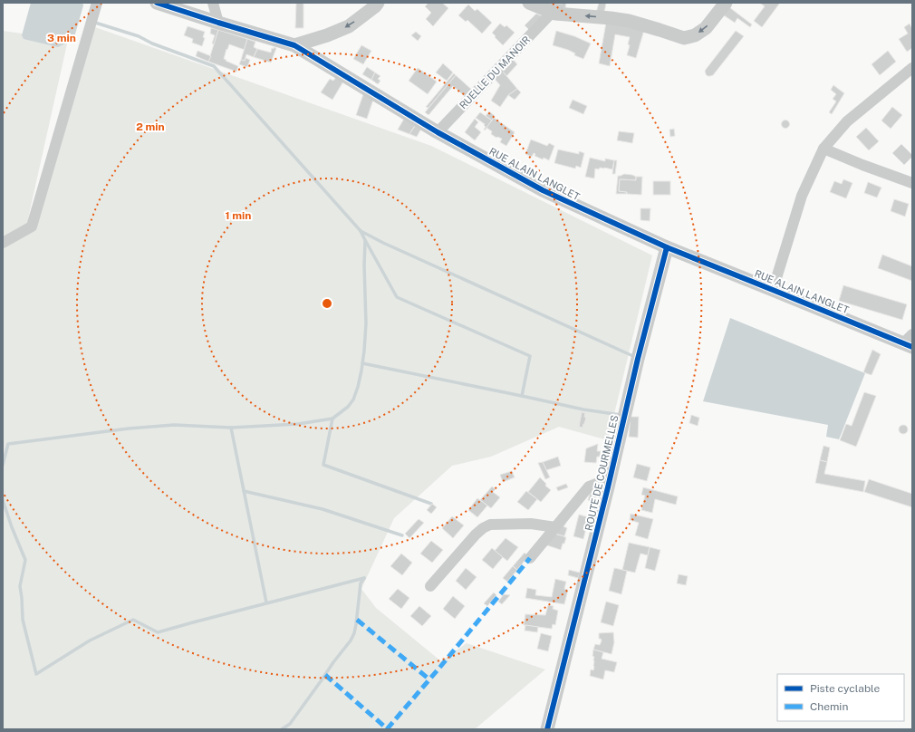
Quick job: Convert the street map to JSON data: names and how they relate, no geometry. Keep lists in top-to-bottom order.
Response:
{
  "streets": {
    "street": ["RUELLE DU MANOIR", "RUE ALAIN LANGLET", "ROUTE DE COURMELLES"]
  },
  "crossings": [
    ["RUELLE DU MANOIR", "RUE ALAIN LANGLET"],
    ["RUE ALAIN LANGLET", "ROUTE DE COURMELLES"]
  ],
  "legend": ["Piste cyclable", "Chemin"],
  "rings": ["3 min", "2 min", "1 min"]
}
